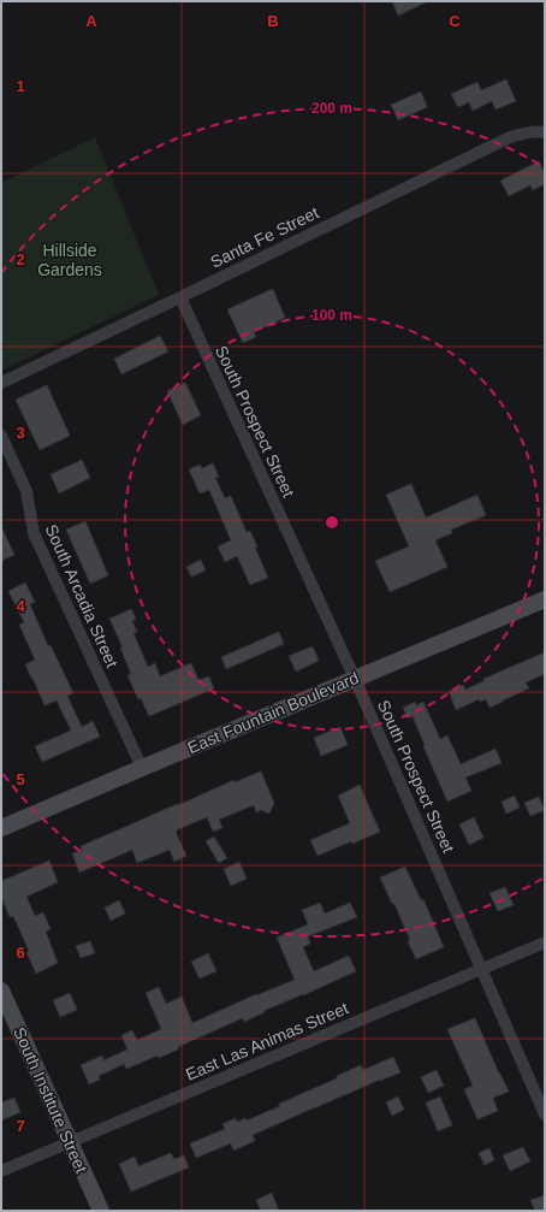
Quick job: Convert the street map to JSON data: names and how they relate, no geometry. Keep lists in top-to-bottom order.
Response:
{
  "streets": {
    "main road": ["East Fountain Boulevard", "South Institute Street"],
    "street": [
      "Santa Fe Street",
      "South Prospect Street",
      "South Arcadia Street",
      "East Las Animas Street"
    ]
  },
  "crossings": [
    ["Santa Fe Street", "South Prospect Street"],
    ["South Prospect Street", "East Fountain Boulevard"],
    ["South Prospect Street", "East Las Animas Street"],
    ["South Arcadia Street", "East Fountain Boulevard"],
    ["East Las Animas Street", "South Institute Street"]
  ],
  "parks": ["Hillside Gardens"],
  "grid": {
    "columns": ["A", "B", "C"],
    "rows": [
      "1",
      "2",
      "3",
      "4",
      "5",
      "6",
      "7"
    ]
  },
  "rings": ["200 m", "100 m"]
}
